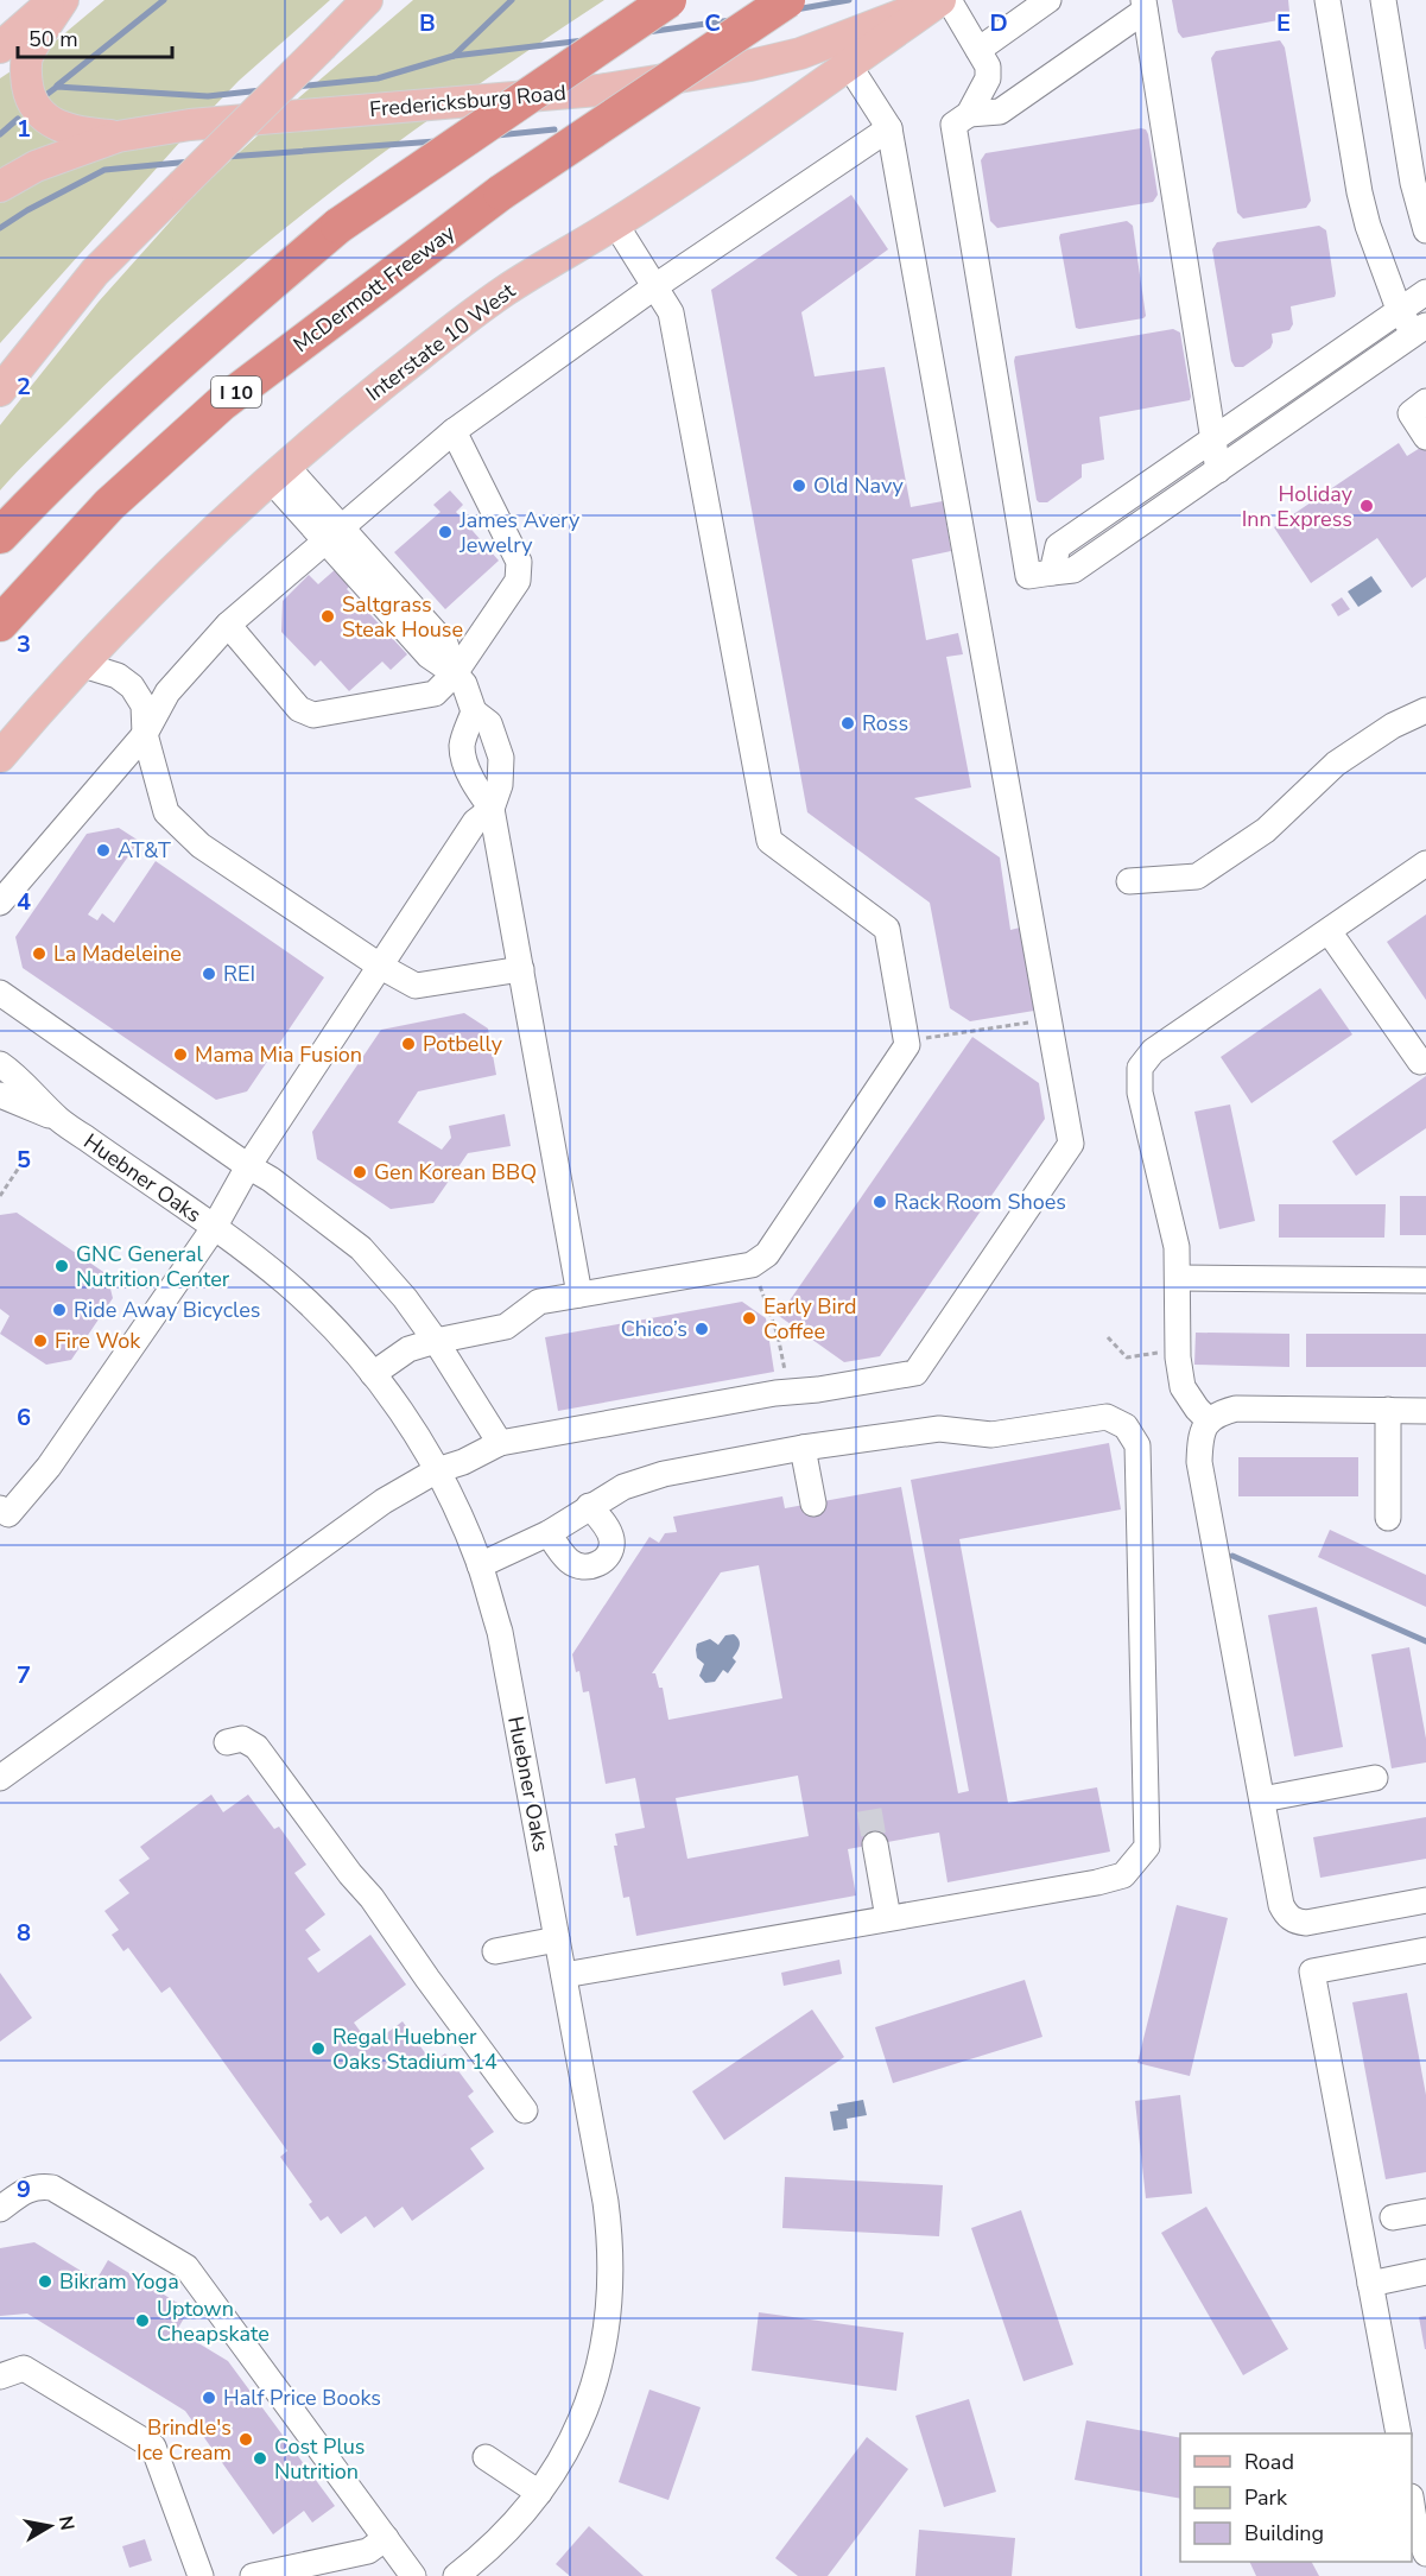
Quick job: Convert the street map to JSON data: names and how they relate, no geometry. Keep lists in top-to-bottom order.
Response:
{
  "streets": {
    "highway": ["McDermott Freeway", "I 10"],
    "main road": ["Fredericksburg Road", "Interstate 10 West"],
    "street": ["Huebner Oaks"]
  },
  "crossings": [
    ["Fredericksburg Road", "Interstate 10 West"]
  ],
  "places": [
    "Old Navy",
    "Holiday Inn Express",
    "James Avery Jewelry",
    "Saltgrass Steak House",
    "Ross",
    "AT&T",
    "La Madeleine",
    "REI",
    "Potbelly",
    "Mama Mia Fusion",
    "Gen Korean BBQ",
    "Rack Room Shoes",
    "GNC General Nutrition Center",
    "Ride Away Bicycles",
    "Early Bird Coffee",
    "Chico’s",
    "Fire Wok",
    "Regal Huebner Oaks Stadium 14",
    "Bikram Yoga",
    "Uptown Cheapskate",
    "Half Price Books",
    "Brindle's Ice Cream",
    "Cost Plus Nutrition"
  ],
  "legend": ["Road", "Park", "Building"],
  "scale_bar": "50 m",
  "north": "right",
  "grid": {
    "columns": [
      "B",
      "C",
      "D",
      "E"
    ],
    "rows": [
      "1",
      "2",
      "3",
      "4",
      "5",
      "6",
      "7",
      "8",
      "9"
    ]
  }
}
